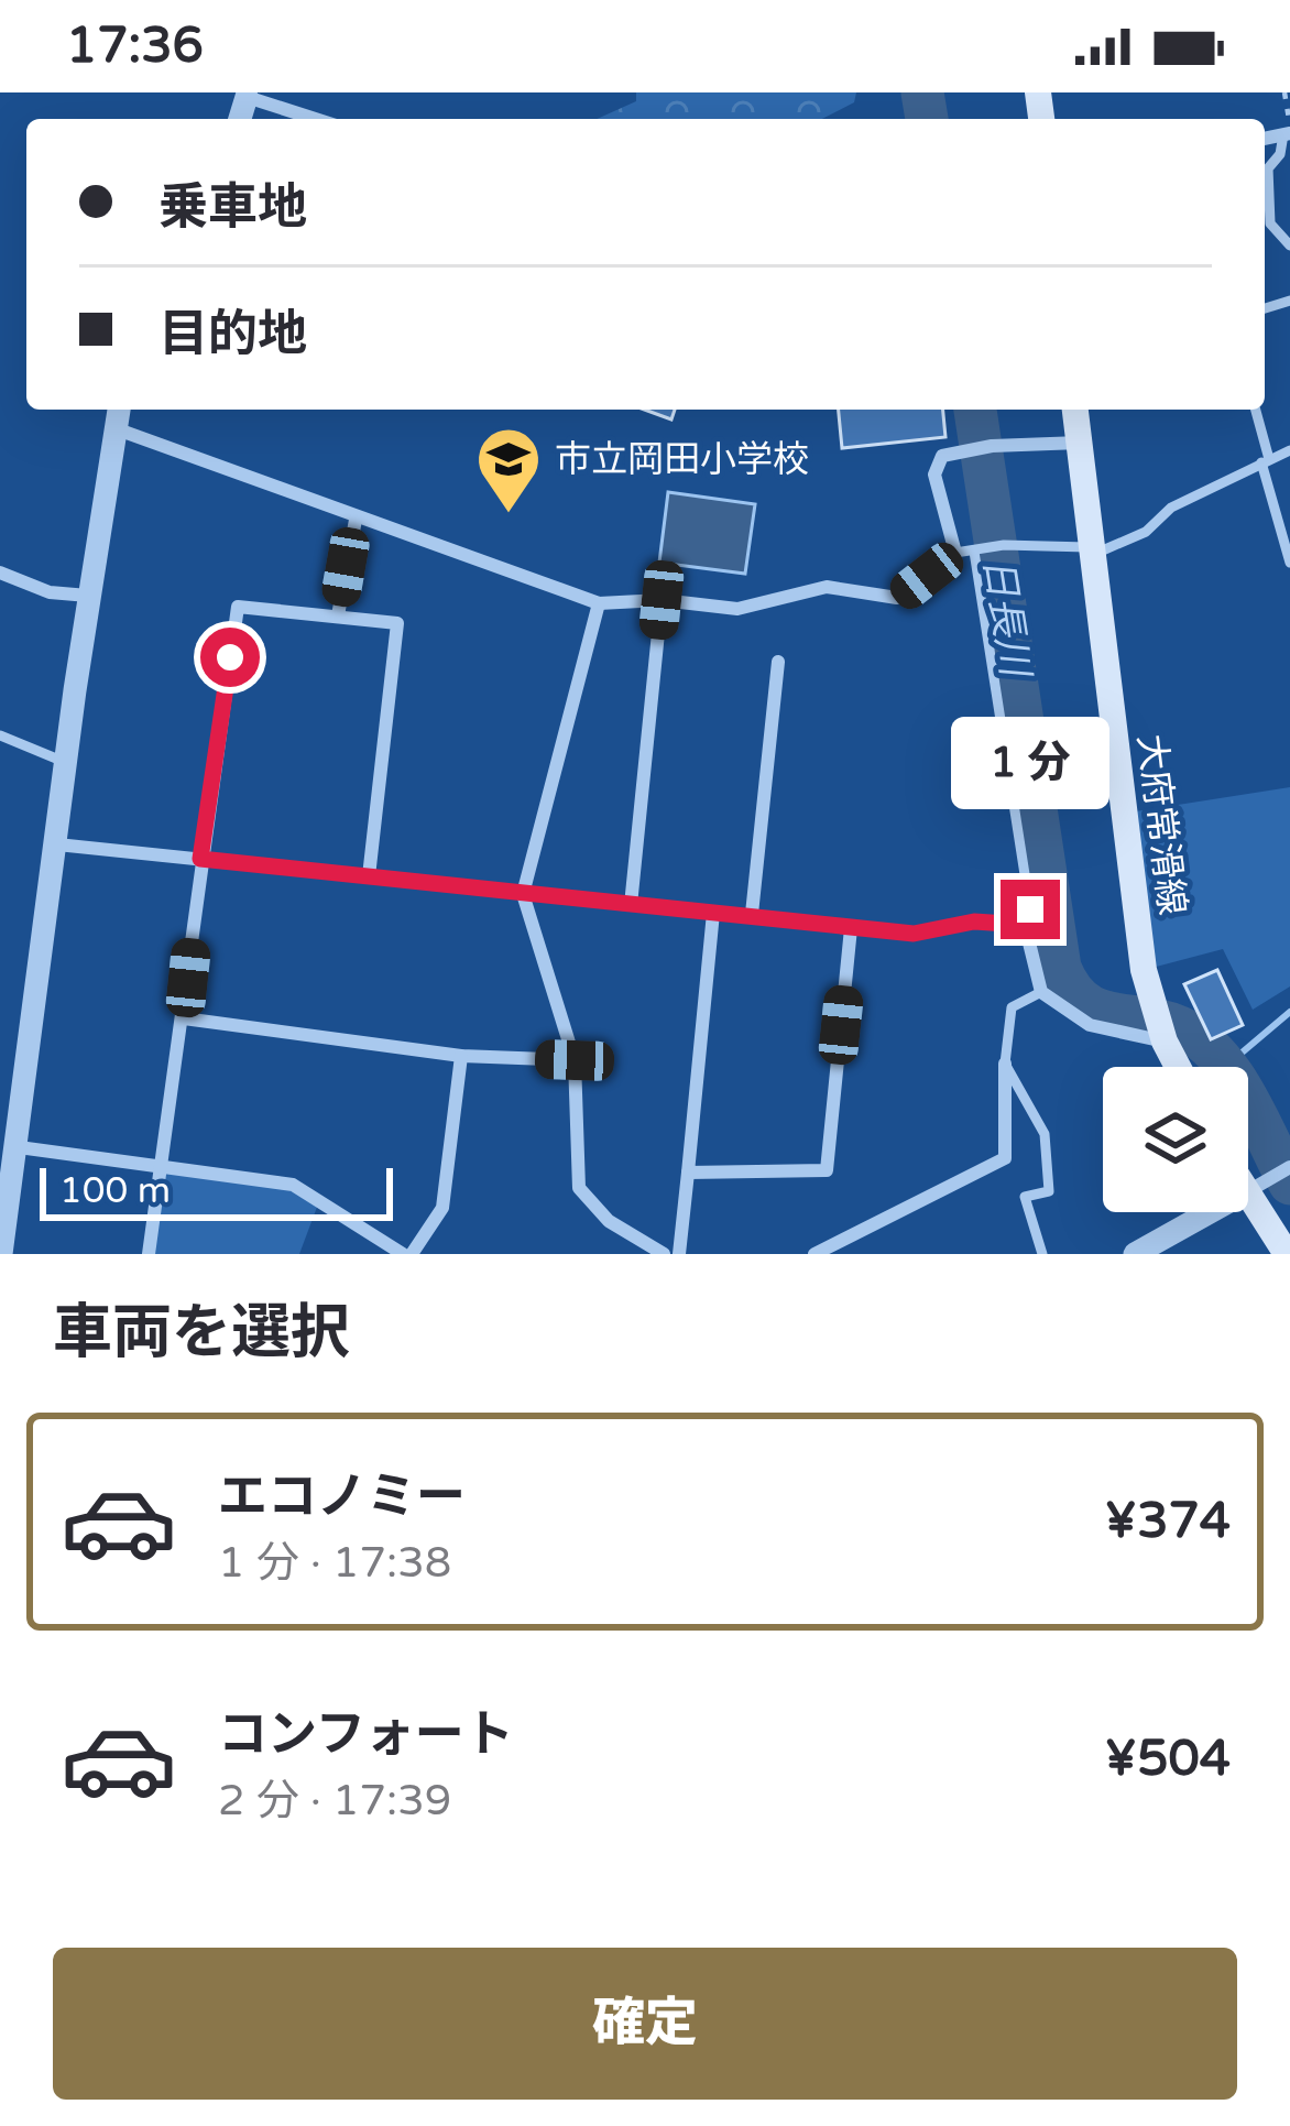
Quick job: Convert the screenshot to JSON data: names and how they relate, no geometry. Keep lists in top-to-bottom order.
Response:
{
  "streets": {
    "main road": ["大府常滑線"]
  },
  "water": ["日長川"],
  "places": {
    "school or university": ["市立岡田小学校"]
  },
  "scale_bar": "100 m",
  "page": {
    "status": "17:36",
    "banner": ["乗車地", "目的地"],
    "bubble": "1 分",
    "scale": "100 m",
    "heading": "車両を選択",
    "list": [
      {
        "name": "エコノミー",
        "note": "1 分 · 17:38",
        "value": "¥374"
      },
      {
        "name": "コンフォート",
        "note": "2 分 · 17:39",
        "value": "¥504"
      }
    ],
    "buttons": "確定"
  }
}
